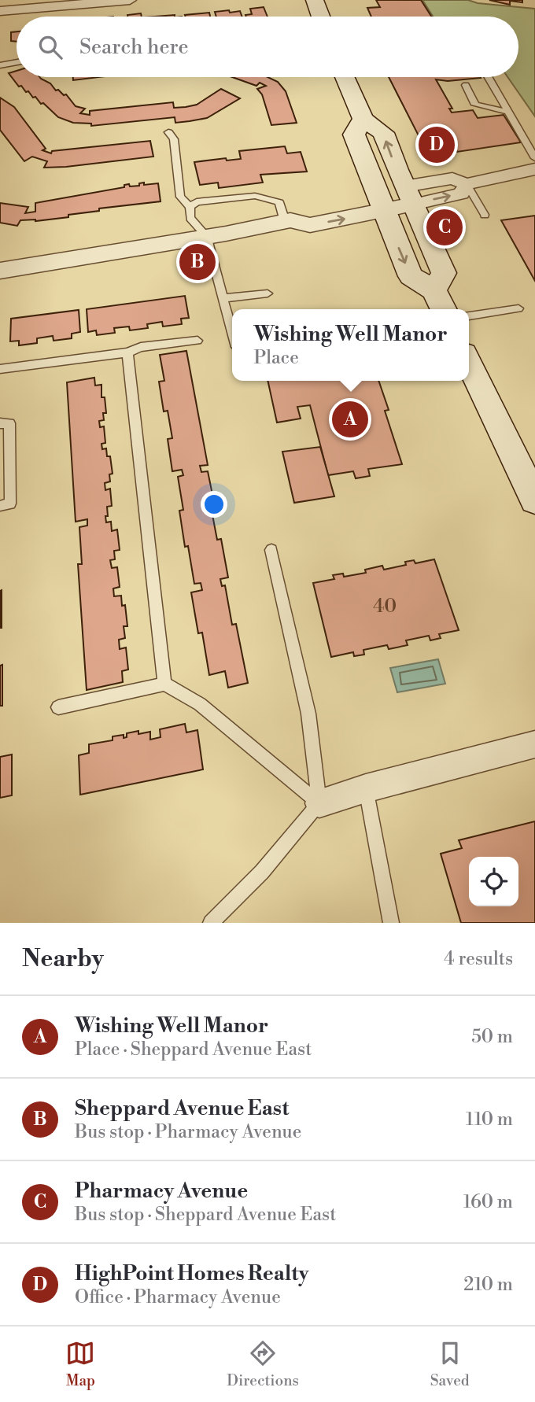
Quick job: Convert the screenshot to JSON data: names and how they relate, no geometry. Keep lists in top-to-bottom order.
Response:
{
  "house_numbers": ["40"],
  "page": {
    "search": "Search here",
    "pins": [
      "D",
      "C",
      "B",
      "A"
    ],
    "popup": ["Wishing Well Manor", "Place"],
    "heading": ["Nearby", "4 results"],
    "list": [
      {
        "mark": "A",
        "name": "Wishing Well Manor",
        "note": "Place · Sheppard Avenue East",
        "value": "50 m"
      },
      {
        "mark": "B",
        "name": "Sheppard Avenue East",
        "note": "Bus stop · Pharmacy Avenue",
        "value": "110 m"
      },
      {
        "mark": "C",
        "name": "Pharmacy Avenue",
        "note": "Bus stop · Sheppard Avenue East",
        "value": "160 m"
      },
      {
        "mark": "D",
        "name": "HighPoint Homes Realty",
        "note": "Office · Pharmacy Avenue",
        "value": "210 m"
      }
    ],
    "nav": ["Map", "Directions", "Saved"]
  }
}
